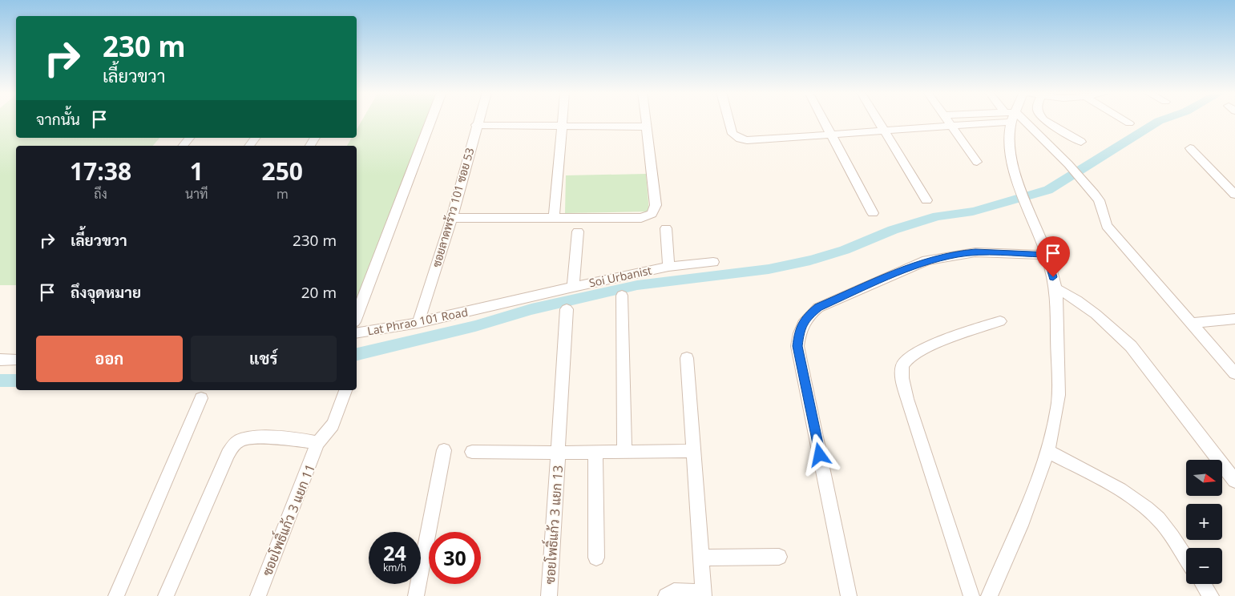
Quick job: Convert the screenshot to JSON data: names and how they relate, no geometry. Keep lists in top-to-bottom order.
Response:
{
  "streets": {
    "street": [
      "ซอยลาดพร้าว 101 ซอย 53",
      "Soi Urbanist",
      "Lat Phrao 101 Road",
      "ซอยโพธิ์แก้ว 3 แยก 11",
      "ซอยโพธิ์แก้ว 3 แยก 13"
    ]
  },
  "crossings": [
    ["ซอยลาดพร้าว 101 ซอย 53", "Lat Phrao 101 Road"],
    ["Soi Urbanist", "Lat Phrao 101 Road"]
  ],
  "north": "right",
  "page": {
    "turn": ["230 m", "เลี้ยวขวา"],
    "then": "จากนั้น",
    "eta": [
      "17:38",
      "ถึง",
      "1",
      "นาที",
      "250",
      "m"
    ],
    "list": [
      {
        "name": "เลี้ยวขวา",
        "value": "230 m"
      },
      {
        "name": "ถึงจุดหมาย",
        "value": "20 m"
      }
    ],
    "buttons": ["ออก", "แชร์"],
    "map_buttons": ["+", "−"],
    "speed": "24 km/h",
    "limit": "30"
  }
}
